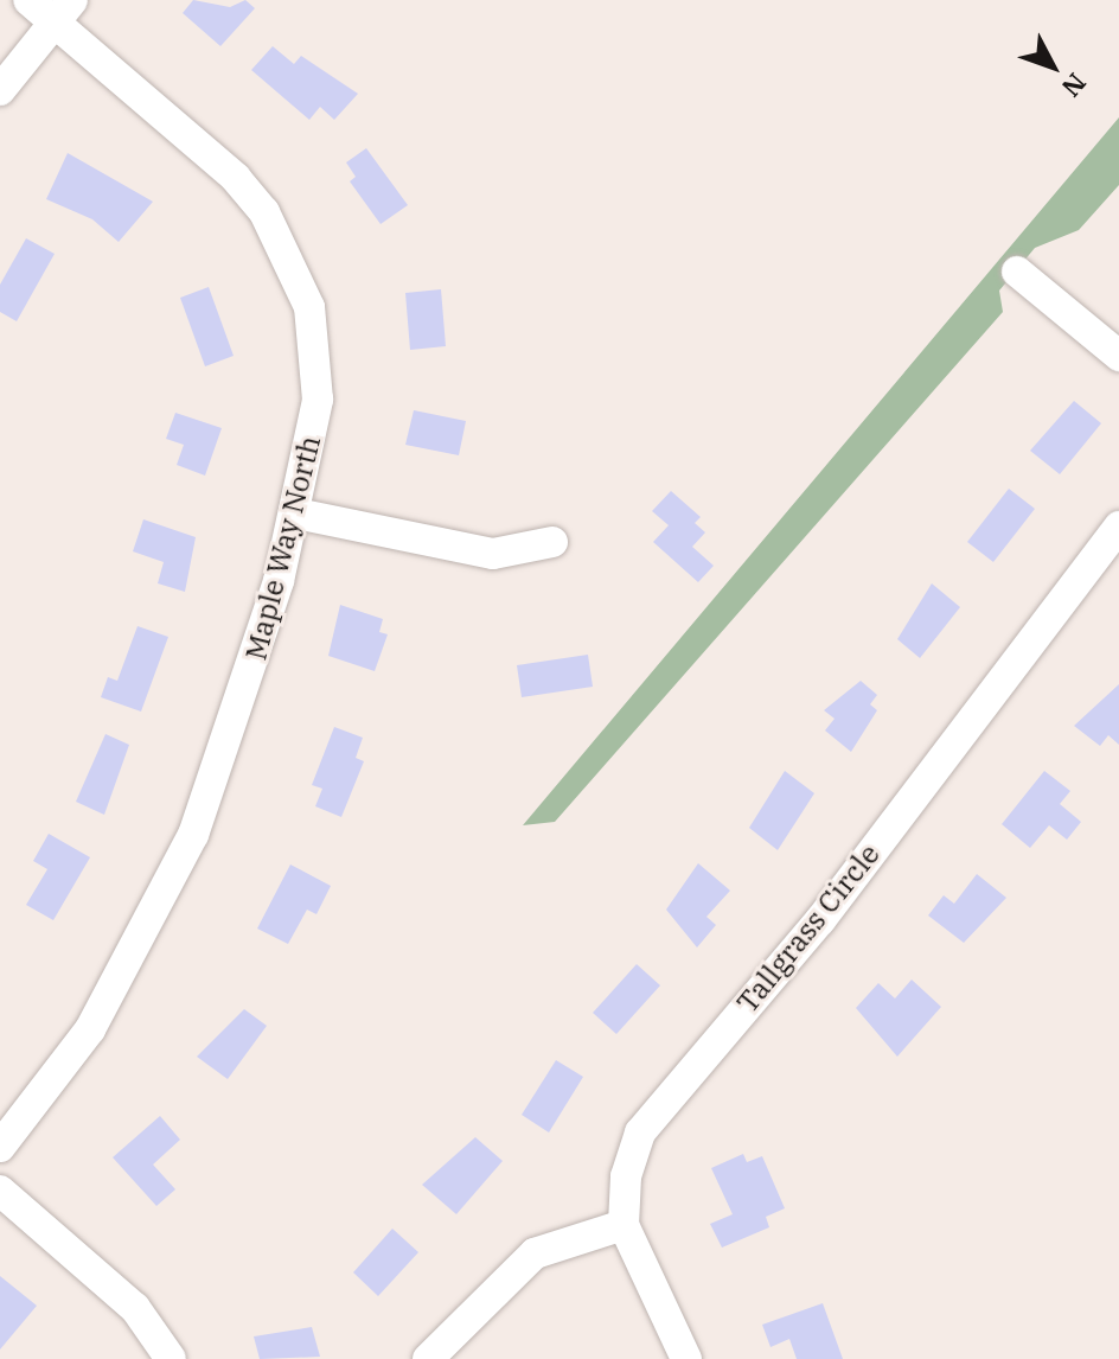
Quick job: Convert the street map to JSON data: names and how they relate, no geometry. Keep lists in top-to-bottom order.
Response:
{
  "streets": {
    "street": ["Maple Way North", "Tallgrass Circle"]
  },
  "north": "bottom right"
}
